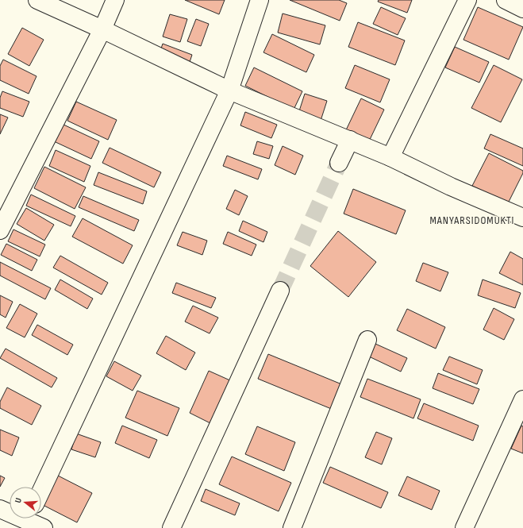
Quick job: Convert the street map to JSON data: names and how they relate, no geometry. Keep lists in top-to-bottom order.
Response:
{
  "districts": ["MANYARSIDOMUKTI"],
  "north": "left"
}
